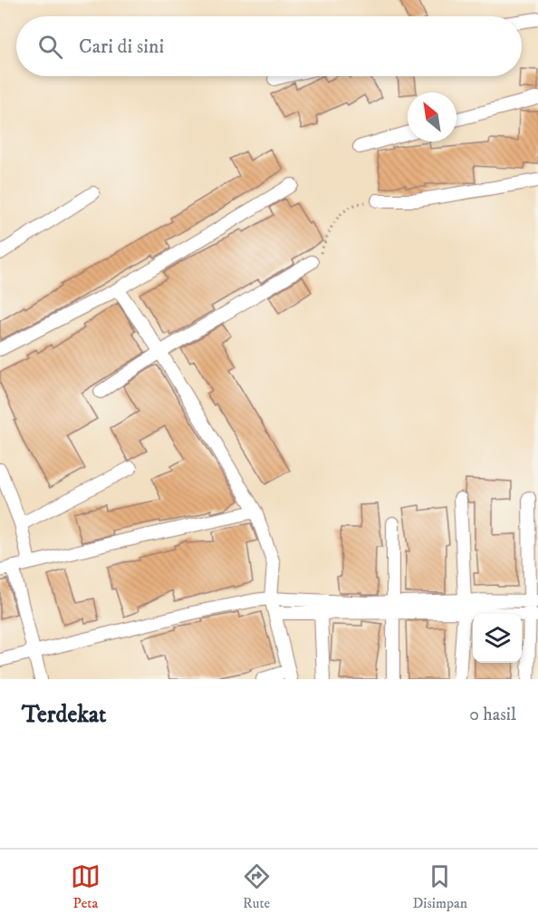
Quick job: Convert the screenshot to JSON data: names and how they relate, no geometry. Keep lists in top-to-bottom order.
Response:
{
  "north": "top left",
  "page": {
    "search": "Cari di sini",
    "heading": ["Terdekat", "0 hasil"],
    "nav": ["Peta", "Rute", "Disimpan"]
  }
}
